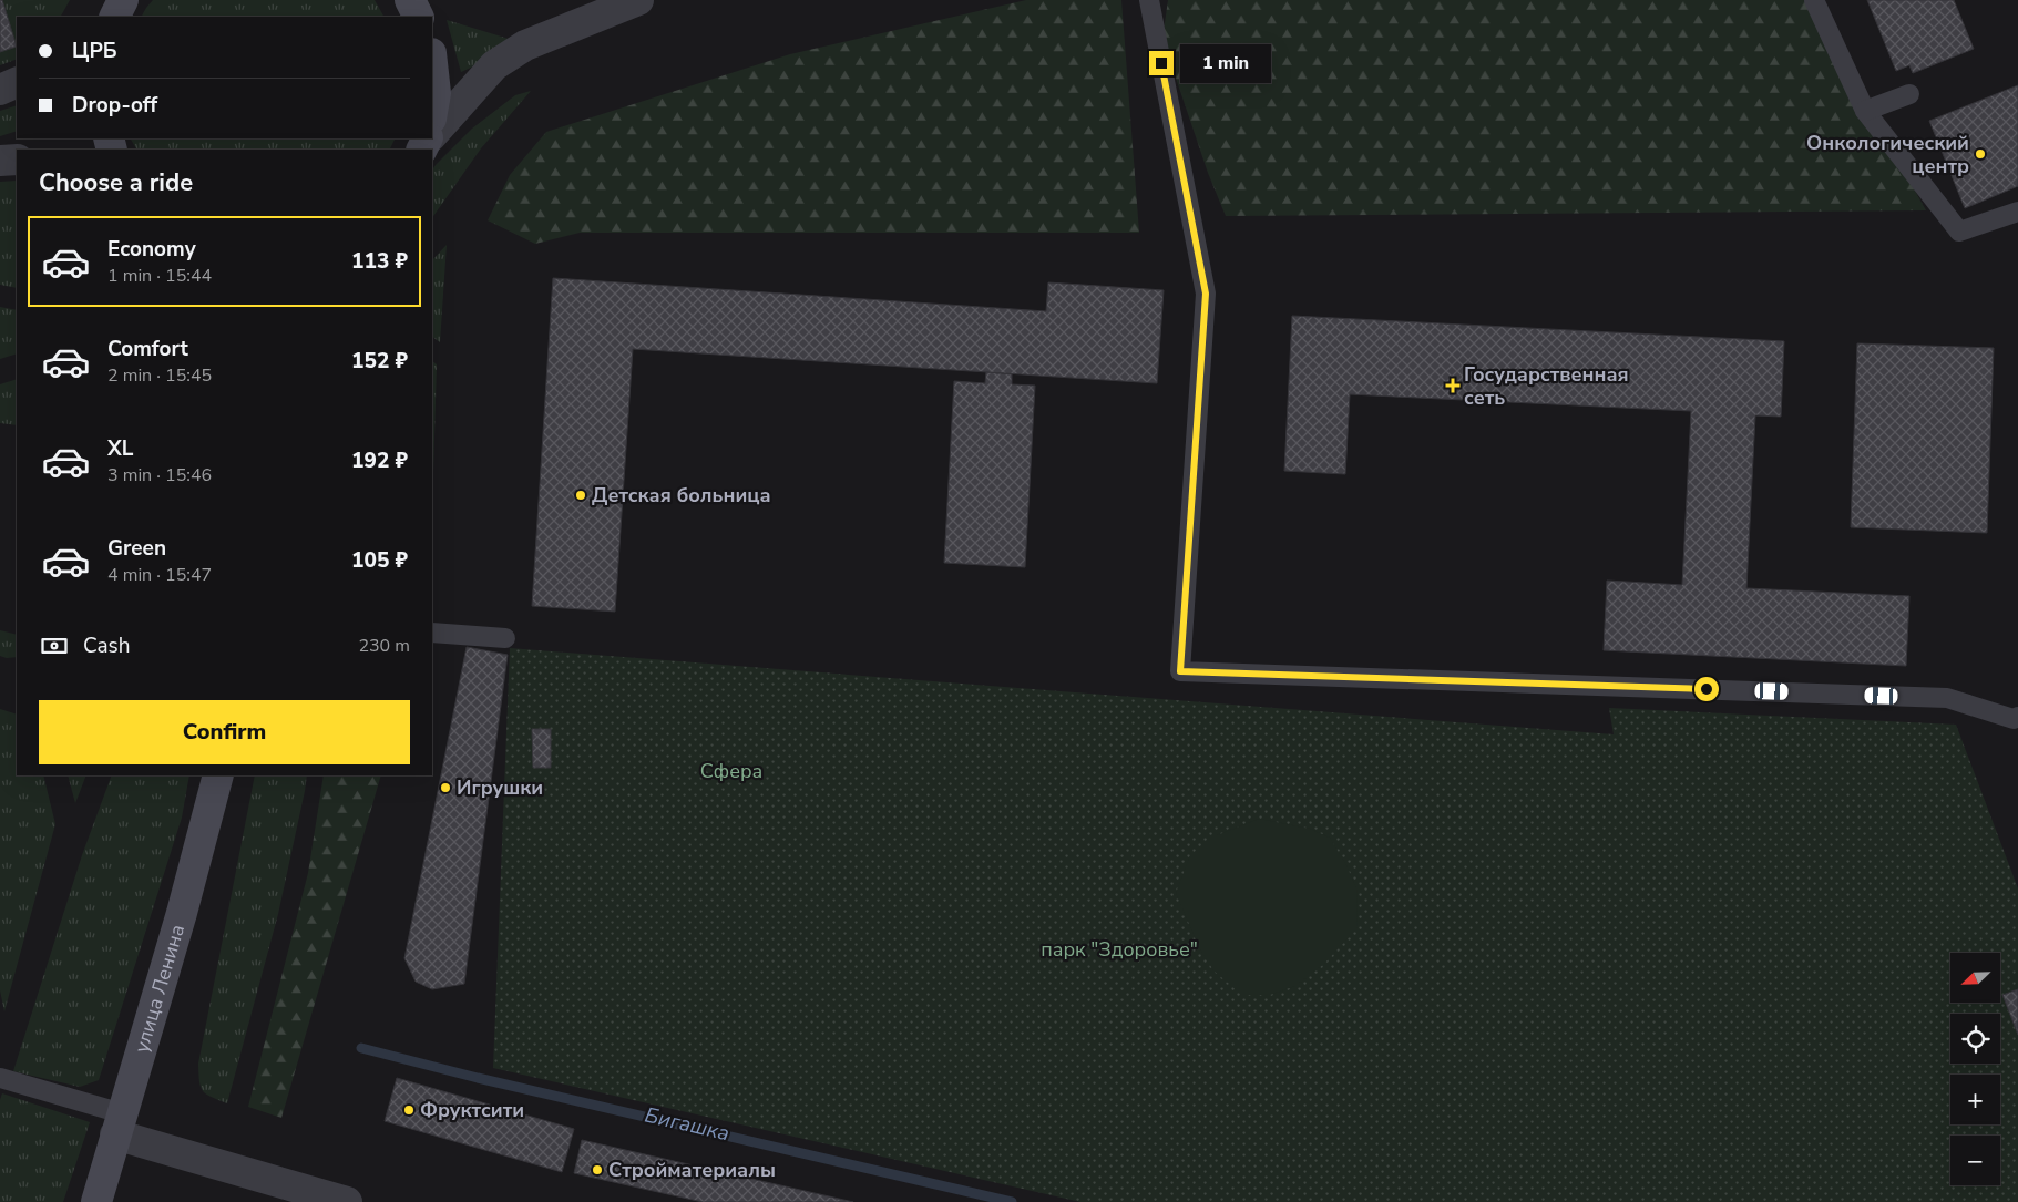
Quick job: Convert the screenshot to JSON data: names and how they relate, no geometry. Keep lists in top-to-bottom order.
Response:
{
  "streets": {
    "main road": ["улица Ленина"]
  },
  "water": ["Бигашка"],
  "parks": ["Сфера", "парк \"Здоровье\""],
  "places": {
    "other": [
      "Онкологический центр",
      "Детская больница",
      "Игрушки",
      "Фруктсити",
      "Стройматериалы"
    ],
    "health": ["Государственная сеть"]
  },
  "north": "bottom left",
  "page": {
    "banner": ["ЦРБ", "Drop-off"],
    "bubble": "1 min",
    "heading": "Choose a ride",
    "list": [
      {
        "name": "Economy",
        "note": "1 min · 15:44",
        "value": "113 ₽"
      },
      {
        "name": "Comfort",
        "note": "2 min · 15:45",
        "value": "152 ₽"
      },
      {
        "name": "XL",
        "note": "3 min · 15:46",
        "value": "192 ₽"
      },
      {
        "name": "Green",
        "note": "4 min · 15:47",
        "value": "105 ₽"
      }
    ],
    "pay": ["Cash", "230 m"],
    "buttons": "Confirm",
    "map_buttons": ["+", "−"]
  }
}
